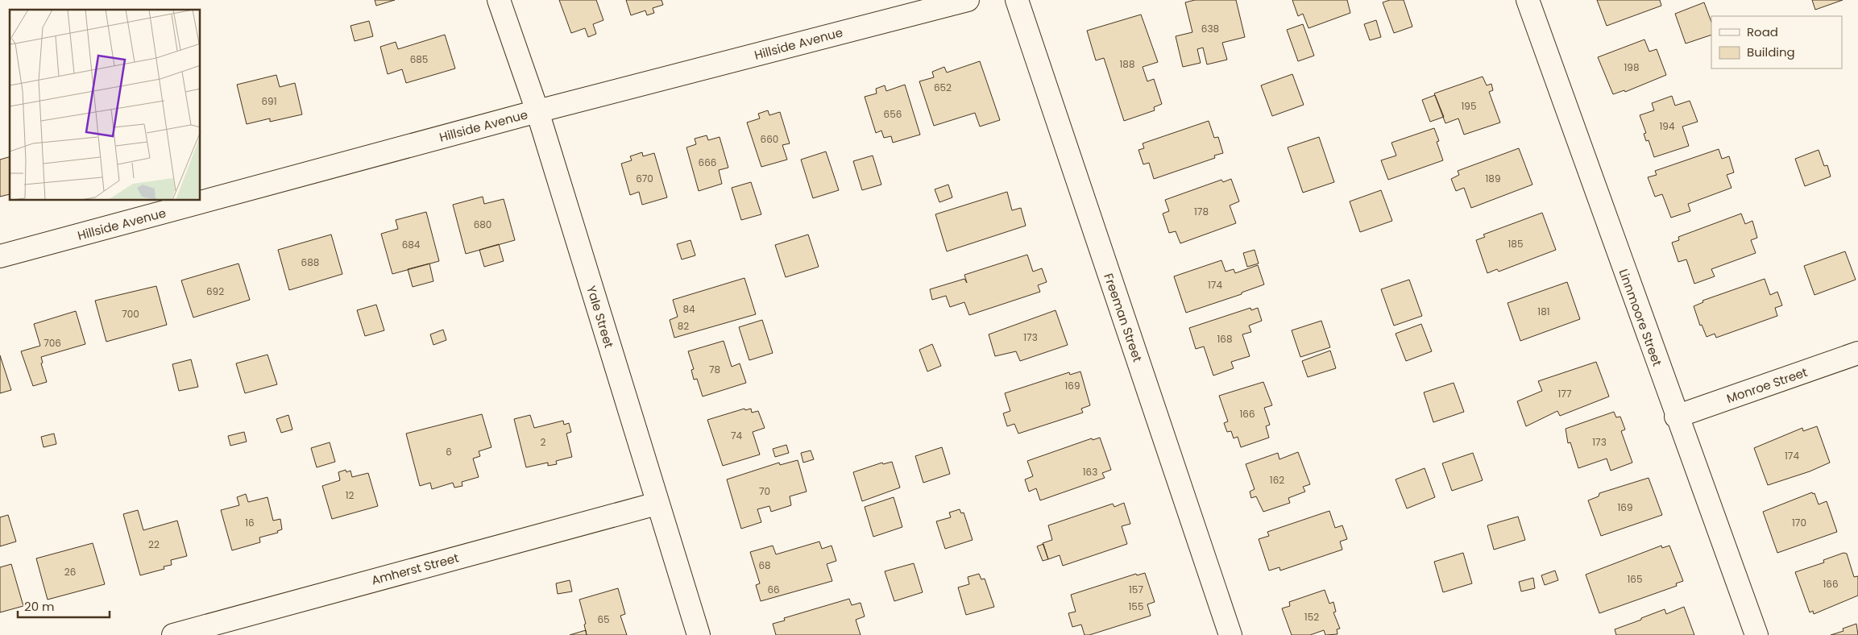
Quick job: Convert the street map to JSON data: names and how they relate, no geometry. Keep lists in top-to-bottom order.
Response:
{
  "streets": {
    "street": [
      "Hillside Avenue",
      "Yale Street",
      "Freeman Street",
      "Linnmoore Street",
      "Monroe Street",
      "Amherst Street"
    ]
  },
  "crossings": [
    ["Hillside Avenue", "Yale Street"],
    ["Yale Street", "Amherst Street"],
    ["Linnmoore Street", "Monroe Street"]
  ],
  "house_numbers": [
    "638",
    "685",
    "188",
    "198",
    "652",
    "691",
    "195",
    "656",
    "194",
    "660",
    "666",
    "670",
    "189",
    "178",
    "680",
    "185",
    "684",
    "688",
    "174",
    "692",
    "84",
    "181",
    "700",
    "82",
    "173",
    "168",
    "706",
    "78",
    "169",
    "177",
    "166",
    "74",
    "2",
    "173",
    "6",
    "174",
    "163",
    "162",
    "70",
    "12",
    "169",
    "16",
    "170",
    "22",
    "68",
    "26",
    "165",
    "166",
    "66",
    "157",
    "155",
    "152",
    "65"
  ],
  "legend": ["Road", "Building"],
  "scale_bar": "20 m"
}
